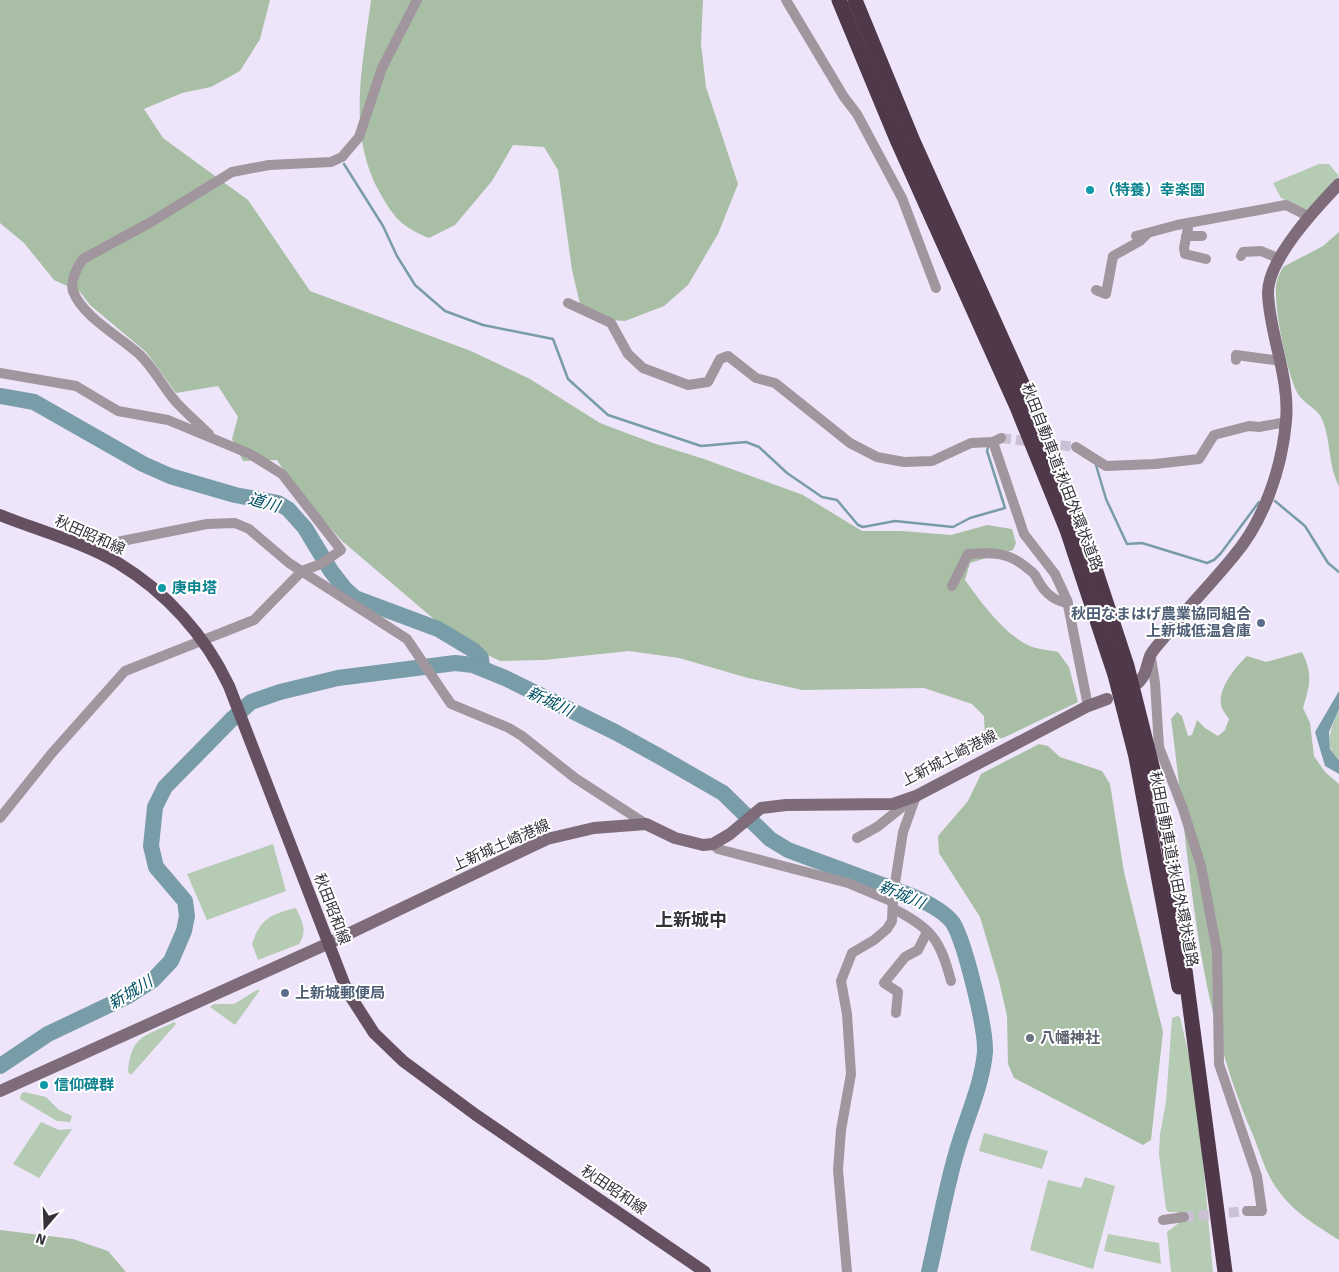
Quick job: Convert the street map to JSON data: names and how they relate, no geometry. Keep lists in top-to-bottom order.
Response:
{
  "streets": {
    "highway": ["秋田自動車道;秋田外環状道路"],
    "main road": ["秋田昭和線", "上新城土崎港線"]
  },
  "crossings": [
    ["秋田昭和線", "上新城土崎港線"]
  ],
  "districts": ["上新城中"],
  "water": ["道川", "新城川"],
  "places": [
    "（特養）幸楽園",
    "庚申塔",
    "秋田なまはげ農業協同組合 上新城低温倉庫",
    "上新城郵便局",
    "八幡神社",
    "信仰碑群"
  ],
  "north": "bottom"
}
